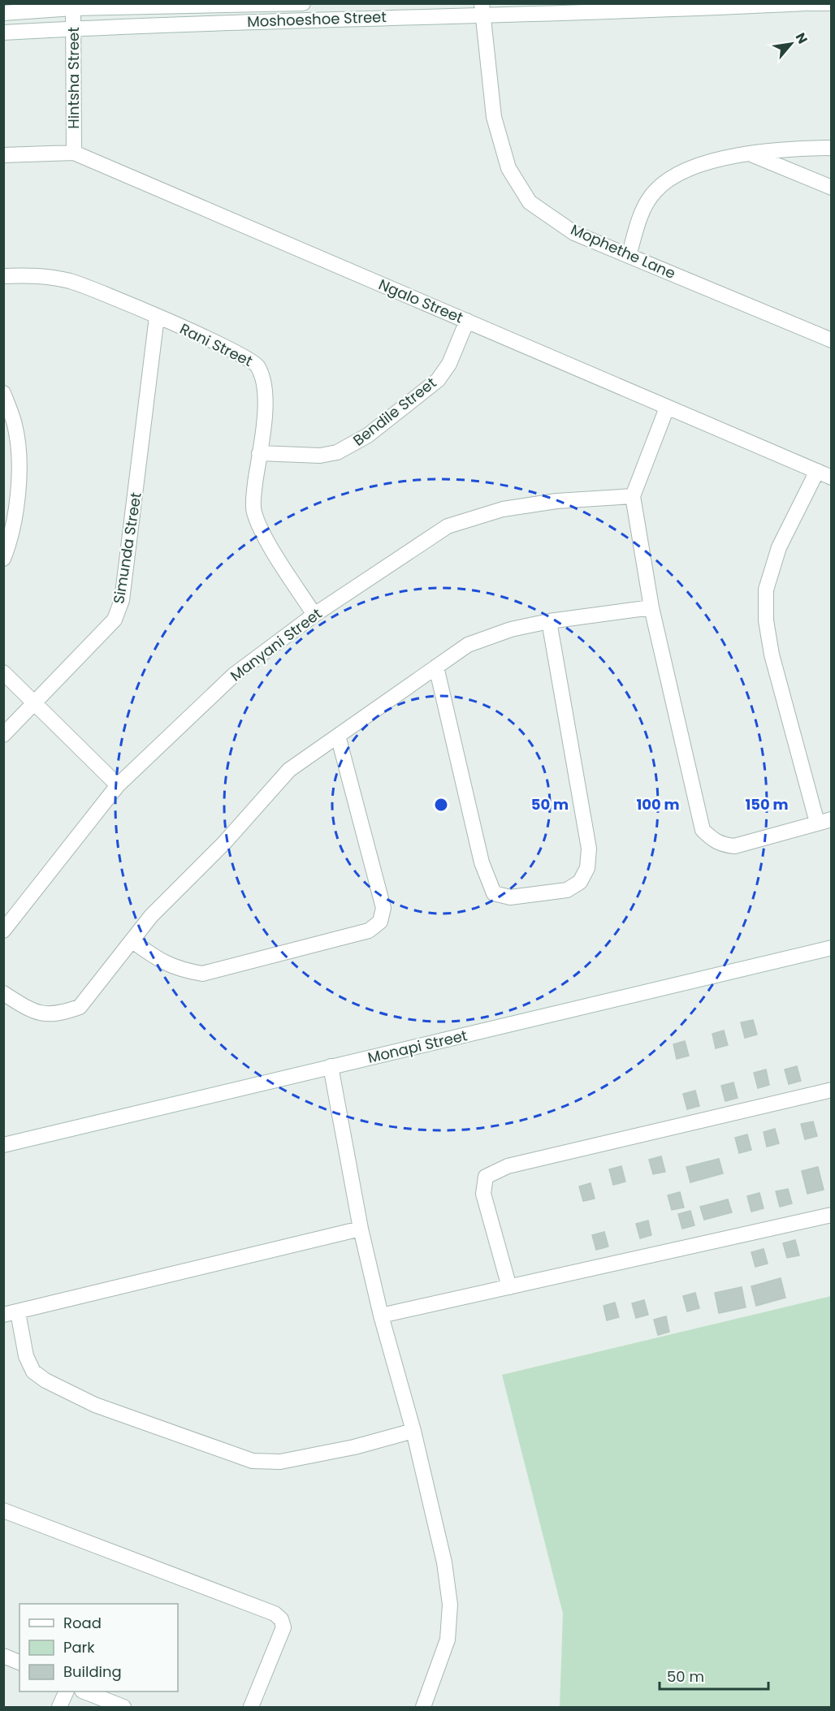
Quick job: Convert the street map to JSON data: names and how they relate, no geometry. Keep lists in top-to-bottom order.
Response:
{
  "streets": {
    "street": [
      "Moshoeshoe Street",
      "Hintsha Street",
      "Mophethe Lane",
      "Ngalo Street",
      "Rani Street",
      "Bendile Street",
      "Simunda Street",
      "Manyani Street",
      "Monapi Street"
    ]
  },
  "crossings": [
    ["Moshoeshoe Street", "Hintsha Street"],
    ["Moshoeshoe Street", "Mophethe Lane"],
    ["Hintsha Street", "Ngalo Street"],
    ["Ngalo Street", "Bendile Street"],
    ["Rani Street", "Bendile Street"],
    ["Rani Street", "Simunda Street"],
    ["Rani Street", "Manyani Street"]
  ],
  "legend": ["Road", "Park", "Building"],
  "scale_bar": "50 m",
  "north": "top right",
  "rings": ["50 m", "100 m", "150 m"]
}
